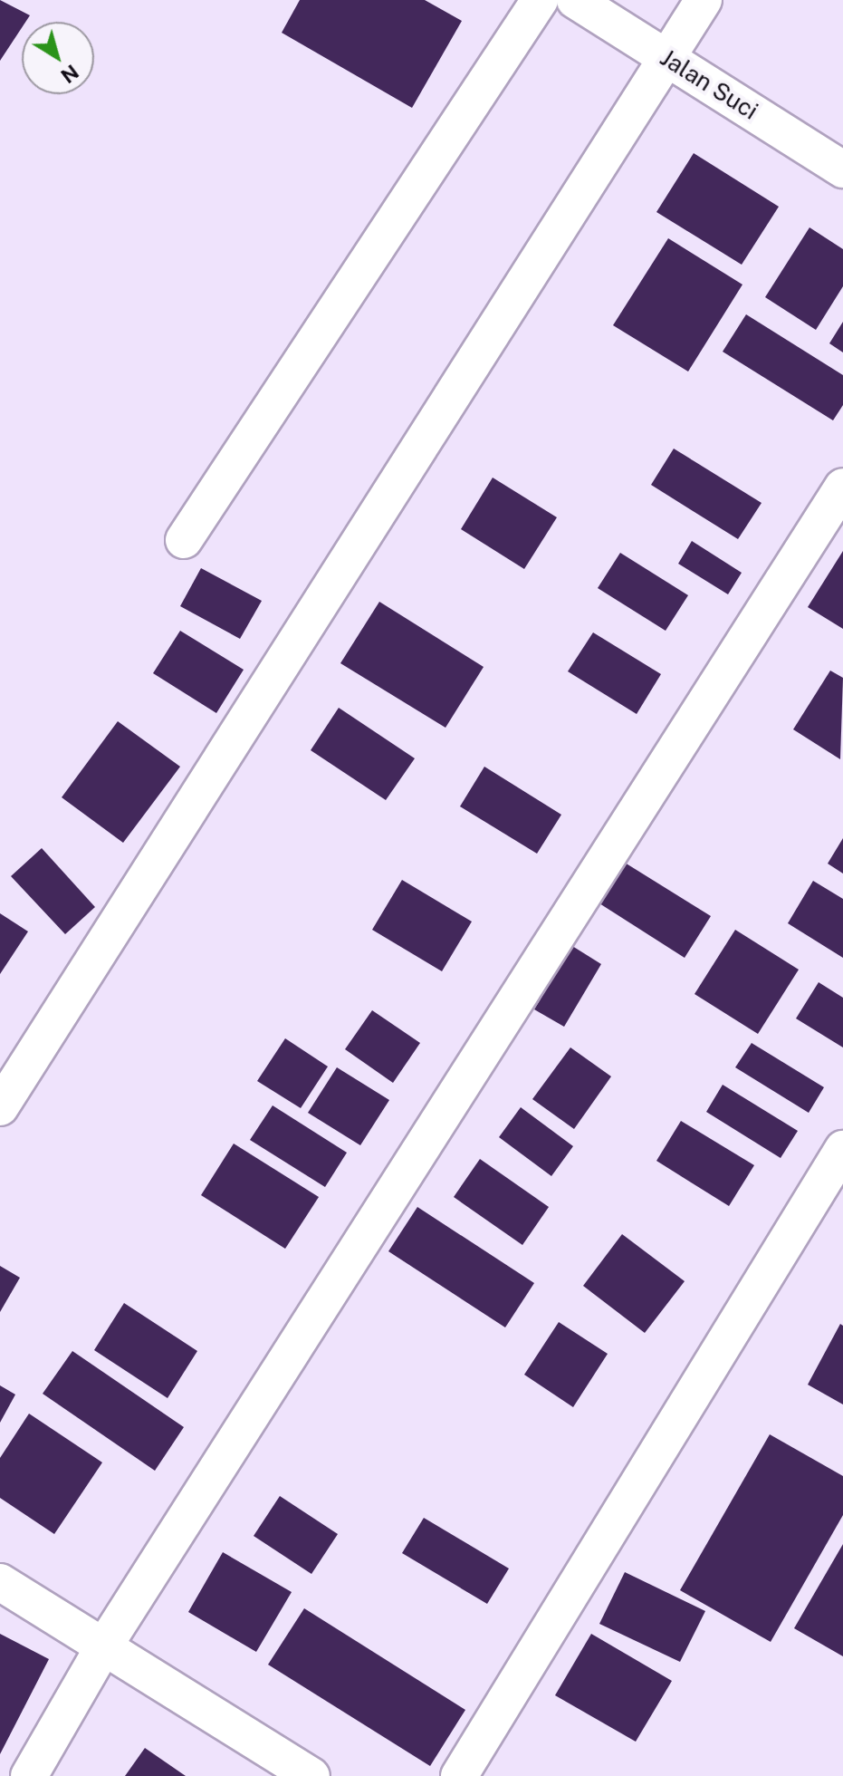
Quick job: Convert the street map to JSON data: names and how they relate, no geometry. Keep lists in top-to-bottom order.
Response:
{
  "streets": {
    "street": ["Jalan Suci"]
  },
  "north": "bottom right"
}
